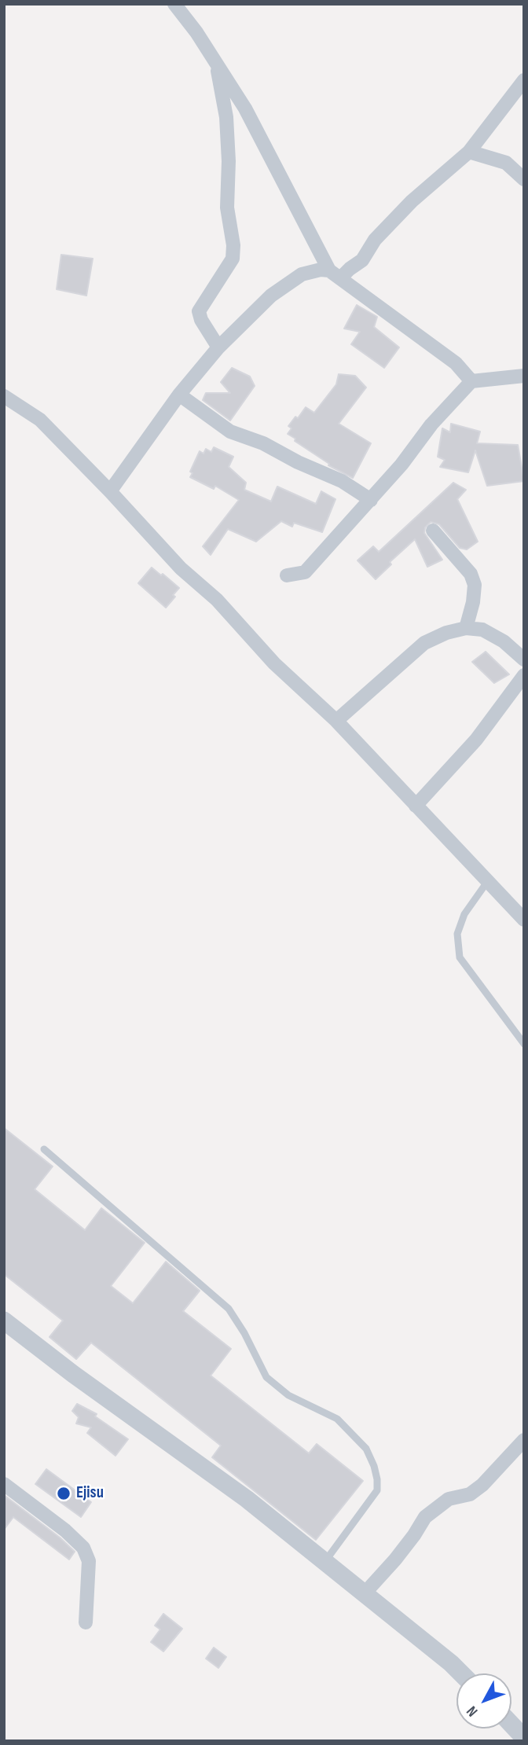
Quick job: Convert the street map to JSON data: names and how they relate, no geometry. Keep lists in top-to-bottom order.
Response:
{
  "places": ["Ejisu"],
  "north": "bottom left"
}
